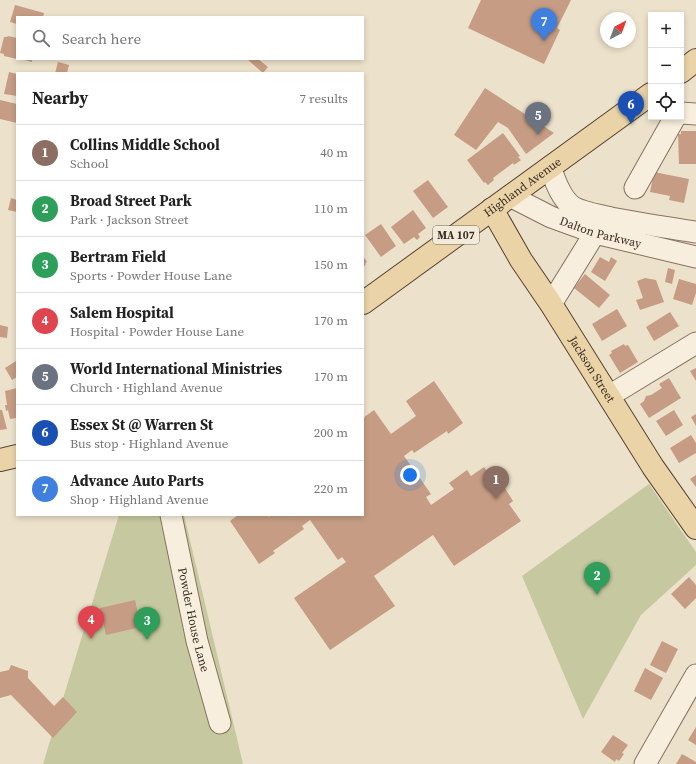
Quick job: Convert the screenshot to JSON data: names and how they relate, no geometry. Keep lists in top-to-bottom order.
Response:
{
  "streets": {
    "main road": ["Highland Avenue", "MA 107", "Jackson Street"],
    "street": ["Dalton Parkway", "Powder House Lane"]
  },
  "crossings": [
    ["Highland Avenue", "Dalton Parkway"],
    ["Highland Avenue", "Jackson Street"]
  ],
  "north": "top right",
  "page": {
    "pins": [
      "7",
      "6",
      "5",
      "1",
      "2",
      "4",
      "3"
    ],
    "map_buttons": ["+", "−"],
    "search": "Search here",
    "heading": ["Nearby", "7 results"],
    "list": [
      {
        "mark": "1",
        "name": "Collins Middle School",
        "note": "School",
        "value": "40 m"
      },
      {
        "mark": "2",
        "name": "Broad Street Park",
        "note": "Park · Jackson Street",
        "value": "110 m"
      },
      {
        "mark": "3",
        "name": "Bertram Field",
        "note": "Sports · Powder House Lane",
        "value": "150 m"
      },
      {
        "mark": "4",
        "name": "Salem Hospital",
        "note": "Hospital · Powder House Lane",
        "value": "170 m"
      },
      {
        "mark": "5",
        "name": "World International Ministries",
        "note": "Church · Highland Avenue",
        "value": "170 m"
      },
      {
        "mark": "6",
        "name": "Essex St @ Warren St",
        "note": "Bus stop · Highland Avenue",
        "value": "200 m"
      },
      {
        "mark": "7",
        "name": "Advance Auto Parts",
        "note": "Shop · Highland Avenue",
        "value": "220 m"
      }
    ]
  }
}
